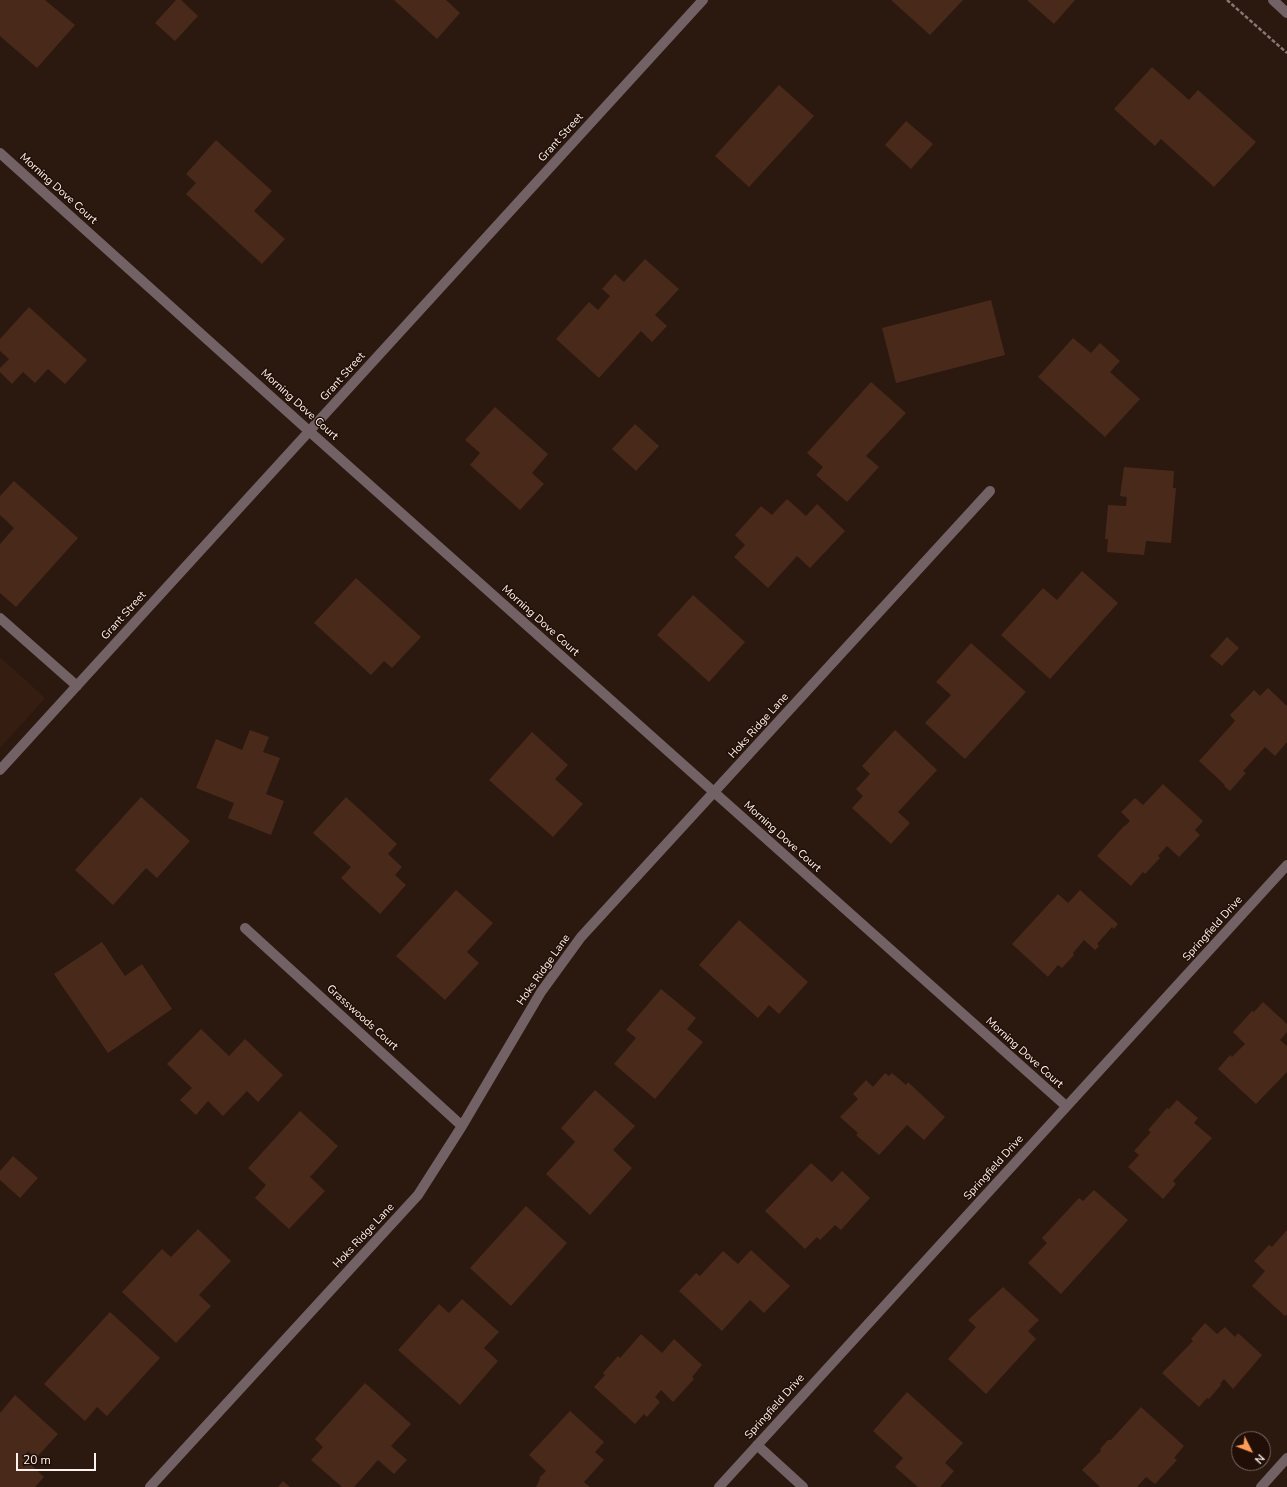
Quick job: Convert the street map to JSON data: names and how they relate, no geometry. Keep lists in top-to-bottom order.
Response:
{
  "streets": {
    "street": [
      "Grant Street",
      "Morning Dove Court",
      "Hoks Ridge Lane",
      "Springfield Drive",
      "Grasswoods Court"
    ]
  },
  "crossings": [
    ["Grant Street", "Morning Dove Court"],
    ["Morning Dove Court", "Hoks Ridge Lane"],
    ["Morning Dove Court", "Springfield Drive"],
    ["Hoks Ridge Lane", "Grasswoods Court"]
  ],
  "scale_bar": "20 m",
  "north": "bottom right"
}
